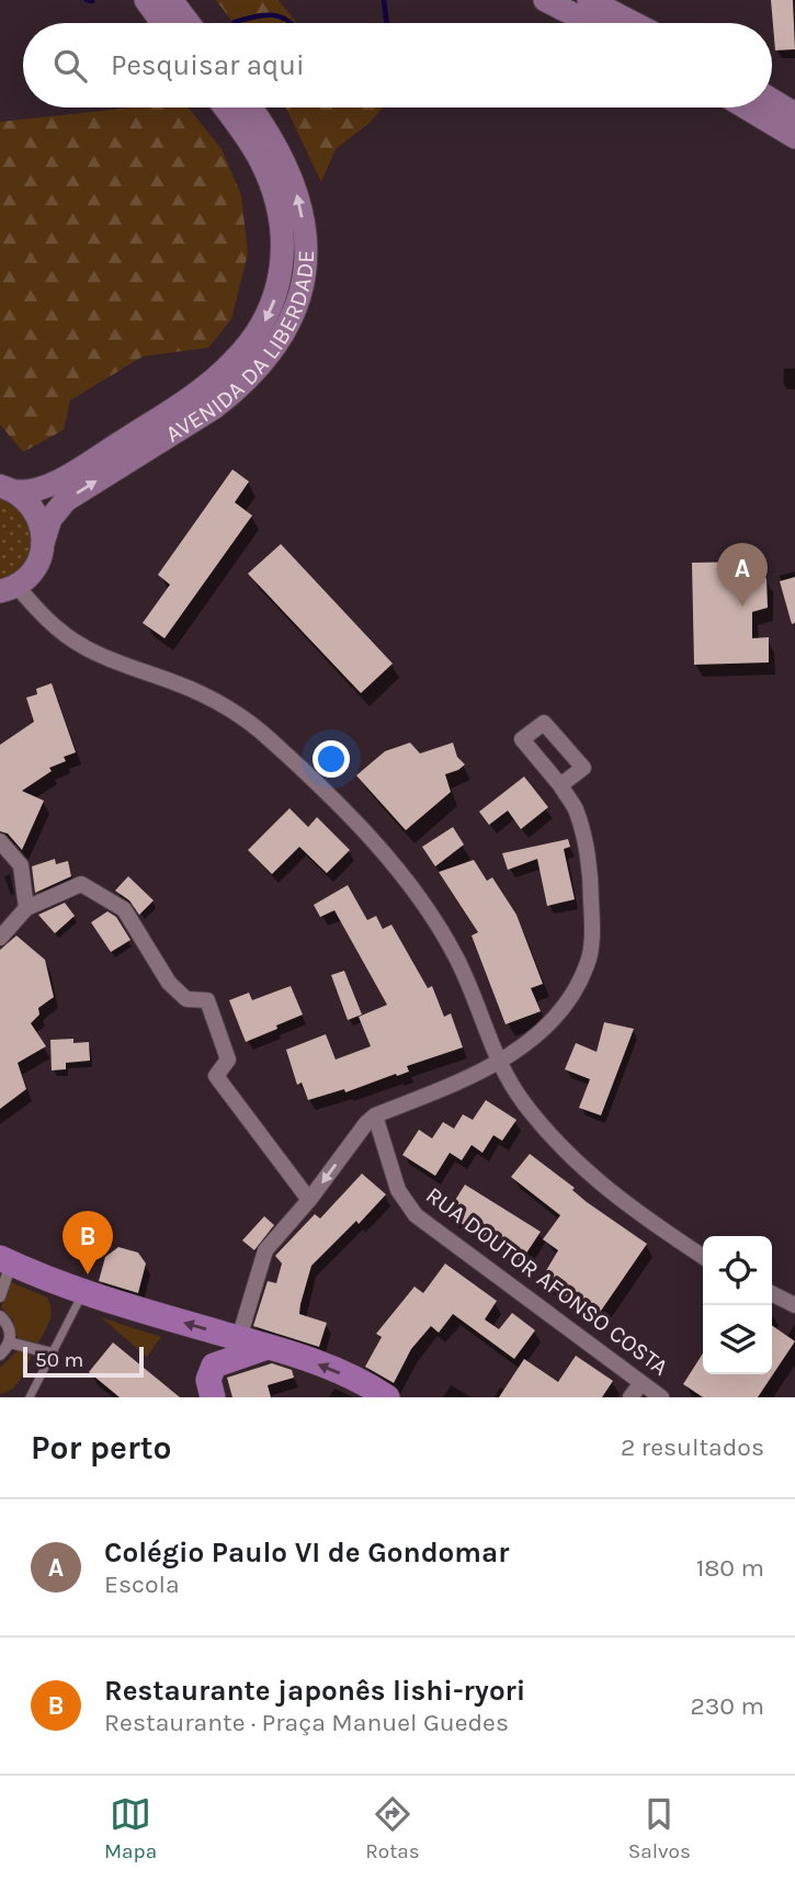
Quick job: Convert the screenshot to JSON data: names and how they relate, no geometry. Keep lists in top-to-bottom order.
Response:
{
  "streets": {
    "main road": ["AVENIDA DA LIBERDADE"],
    "street": ["RUA DOUTOR AFONSO COSTA"]
  },
  "scale_bar": "50 m",
  "page": {
    "search": "Pesquisar aqui",
    "pins": ["A", "B"],
    "scale": "50 m",
    "heading": ["Por perto", "2 resultados"],
    "list": [
      {
        "mark": "A",
        "name": "Colégio Paulo VI de Gondomar",
        "note": "Escola",
        "value": "180 m"
      },
      {
        "mark": "B",
        "name": "Restaurante japonês lishi-ryori",
        "note": "Restaurante · Praça Manuel Guedes",
        "value": "230 m"
      }
    ],
    "nav": ["Mapa", "Rotas", "Salvos"]
  }
}
